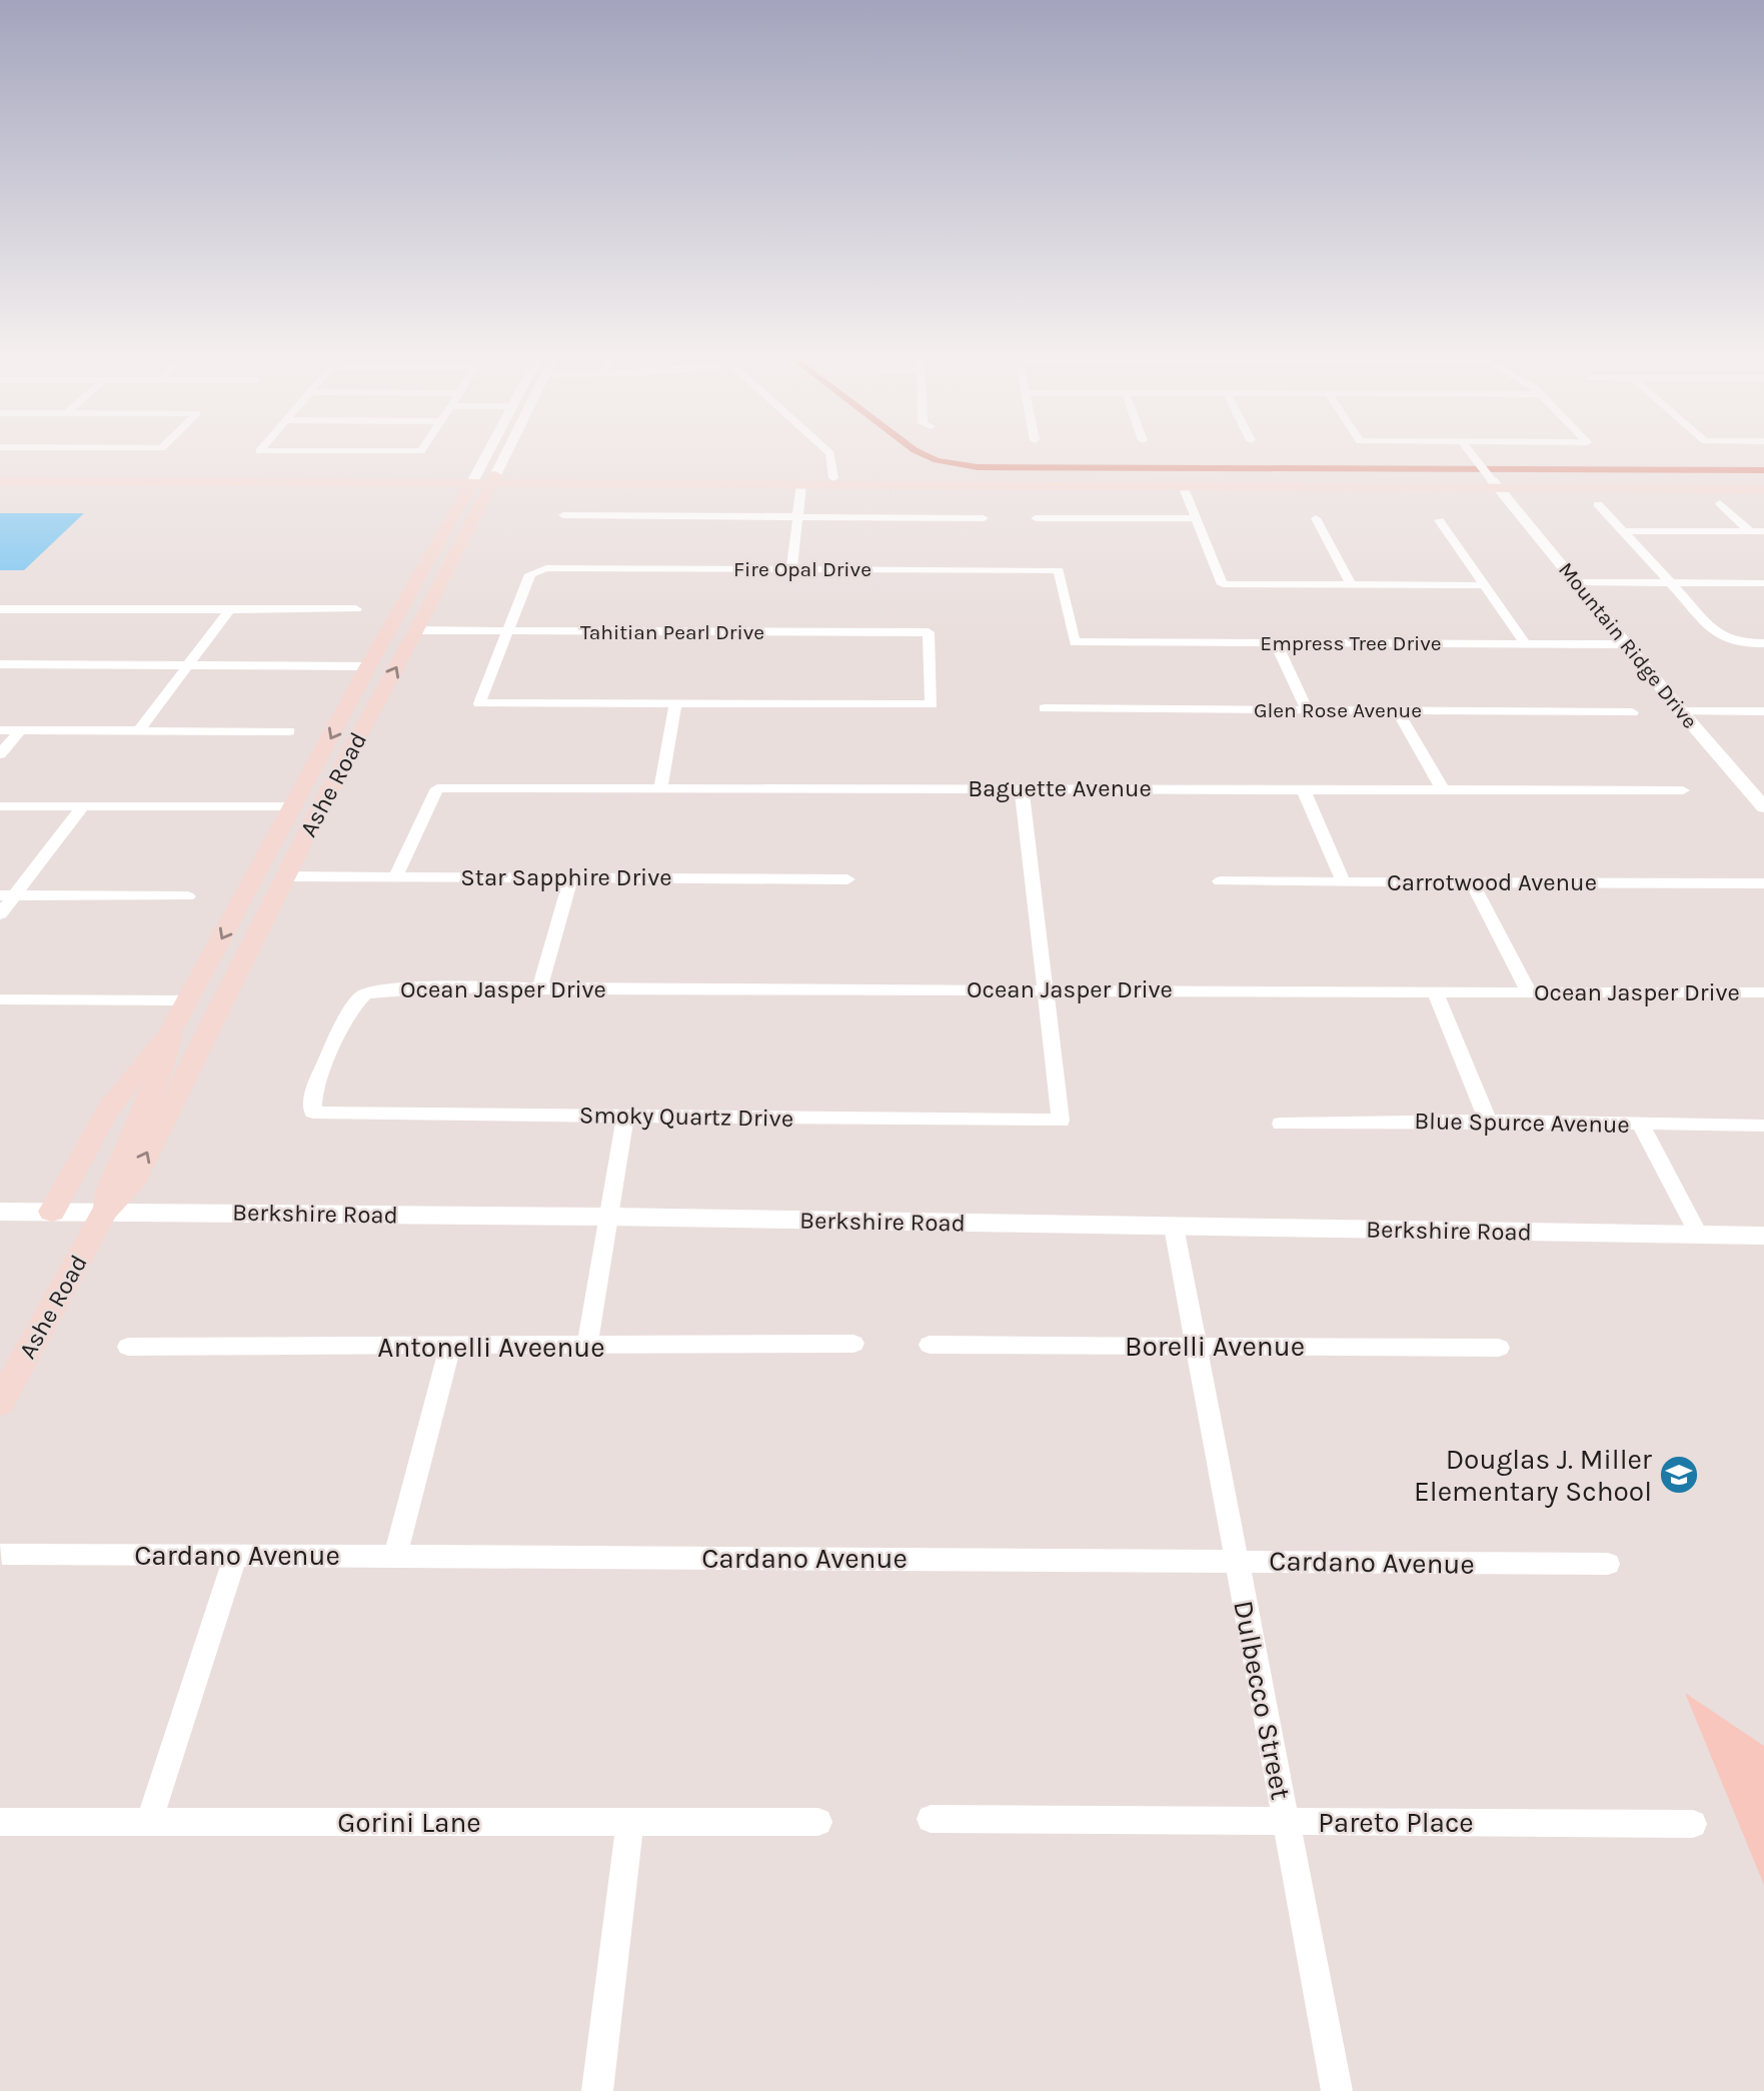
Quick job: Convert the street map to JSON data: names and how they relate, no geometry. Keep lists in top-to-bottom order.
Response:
{
  "streets": {
    "main road": ["Ashe Road"],
    "street": [
      "Fire Opal Drive",
      "Tahitian Pearl Drive",
      "Empress Tree Drive",
      "Mountain Ridge Drive",
      "Glen Rose Avenue",
      "Baguette Avenue",
      "Star Sapphire Drive",
      "Carrotwood Avenue",
      "Ocean Jasper Drive",
      "Smoky Quartz Drive",
      "Blue Spurce Avenue",
      "Berkshire Road",
      "Borelli Avenue",
      "Antonelli Aveenue",
      "Cardano Avenue",
      "Dulbecco Street",
      "Gorini Lane",
      "Pareto Place"
    ]
  },
  "crossings": [
    ["Fire Opal Drive", "Tahitian Pearl Drive"],
    ["Fire Opal Drive", "Empress Tree Drive"],
    ["Tahitian Pearl Drive", "Ashe Road"],
    ["Empress Tree Drive", "Mountain Ridge Drive"],
    ["Ashe Road", "Star Sapphire Drive"],
    ["Ashe Road", "Berkshire Road"],
    ["Baguette Avenue", "Star Sapphire Drive"],
    ["Ocean Jasper Drive", "Smoky Quartz Drive"],
    ["Berkshire Road", "Dulbecco Street"],
    ["Borelli Avenue", "Dulbecco Street"],
    ["Cardano Avenue", "Dulbecco Street"],
    ["Dulbecco Street", "Pareto Place"]
  ],
  "places": {
    "school or university": ["Douglas J. Miller Elementary School"]
  }
}
